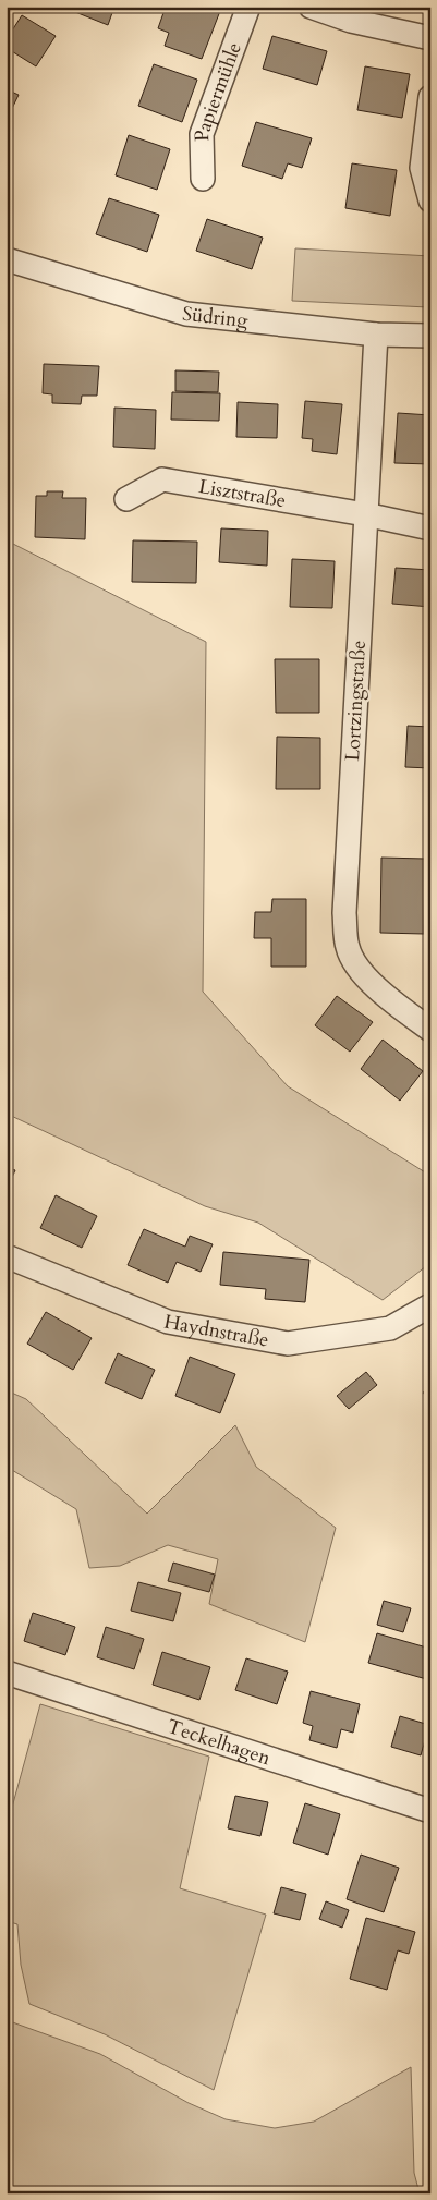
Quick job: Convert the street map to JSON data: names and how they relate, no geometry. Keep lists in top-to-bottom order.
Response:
{
  "streets": {
    "street": [
      "Papiermühle",
      "Südring",
      "Lisztstraße",
      "Lortzingstraße",
      "Haydnstraße",
      "Teckelhagen"
    ]
  },
  "crossings": [
    ["Südring", "Lortzingstraße"],
    ["Lisztstraße", "Lortzingstraße"]
  ]
}
